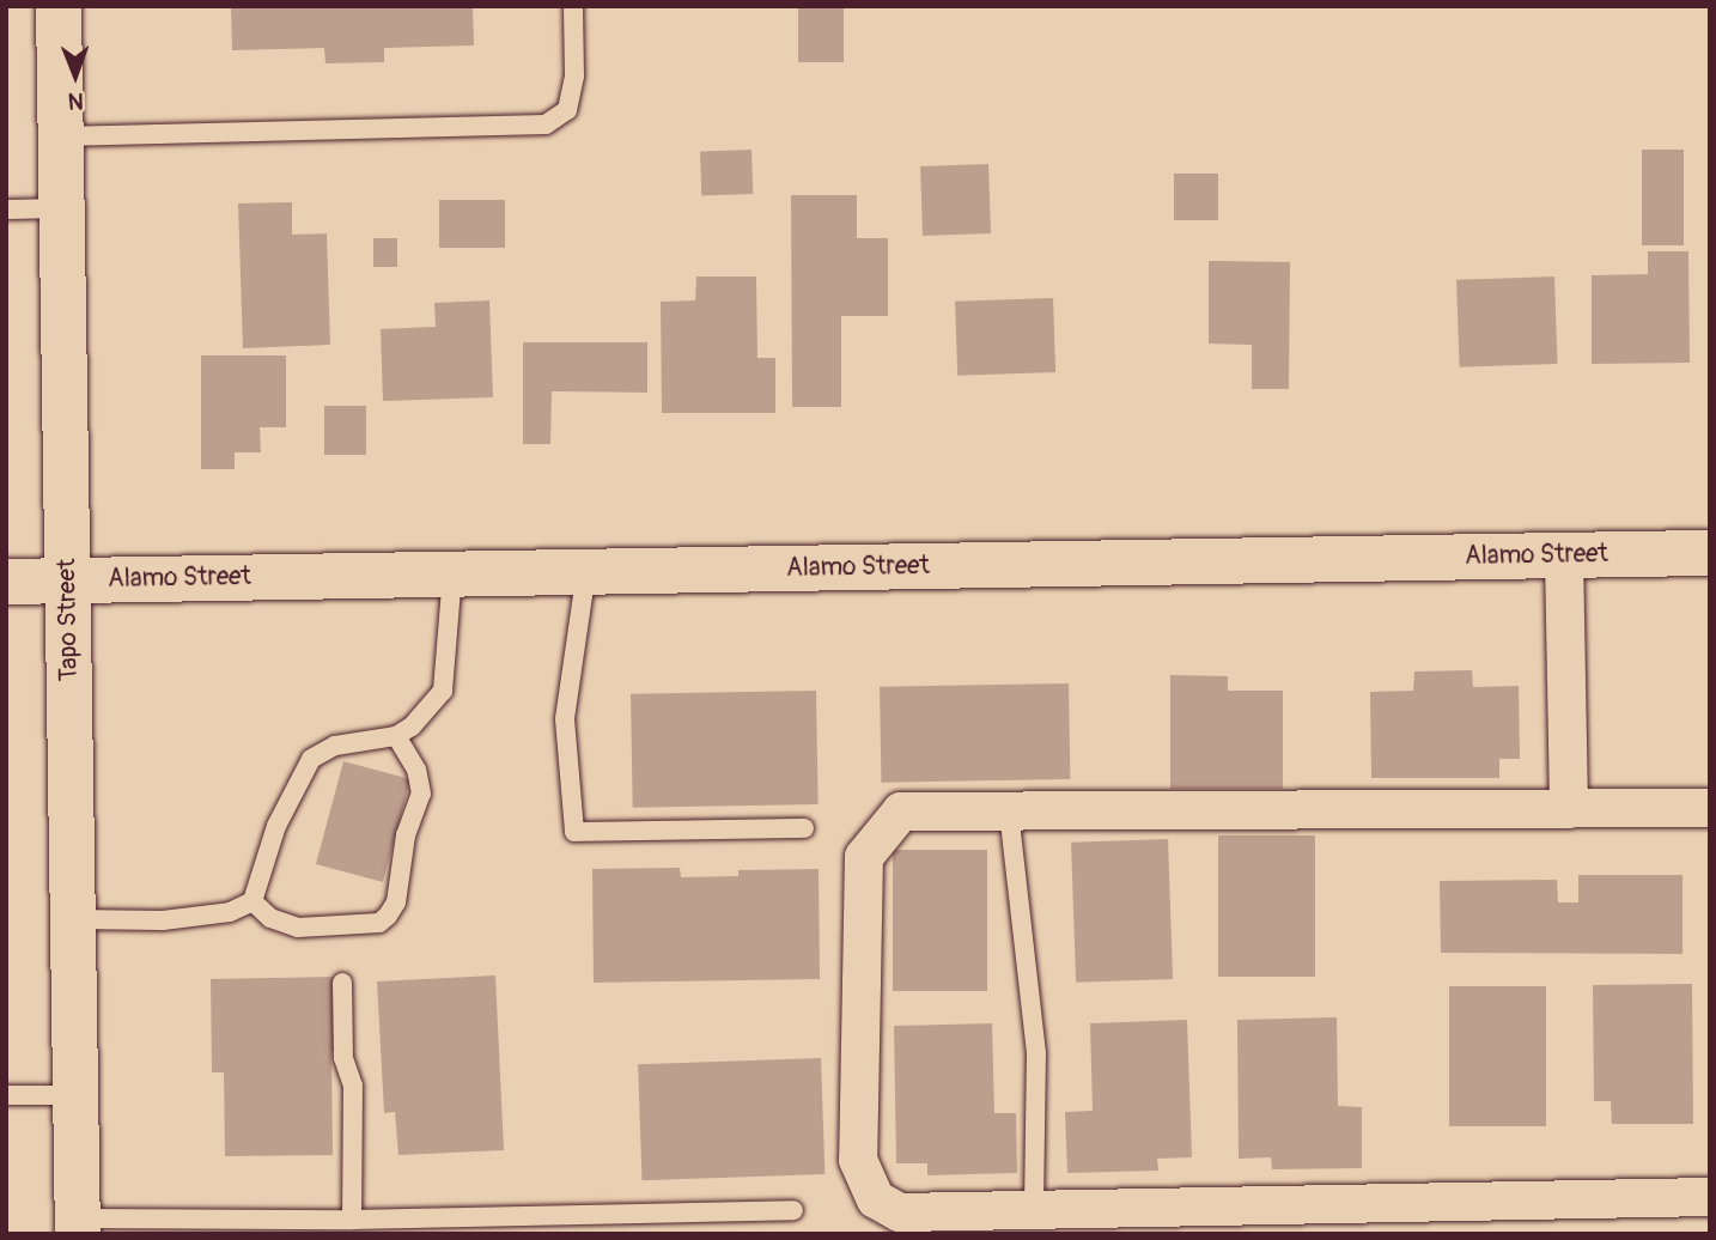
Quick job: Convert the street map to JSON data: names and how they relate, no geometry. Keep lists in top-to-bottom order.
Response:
{
  "streets": {
    "main road": ["Alamo Street", "Tapo Street"]
  },
  "crossings": [
    ["Alamo Street", "Tapo Street"]
  ],
  "north": "bottom"
}
